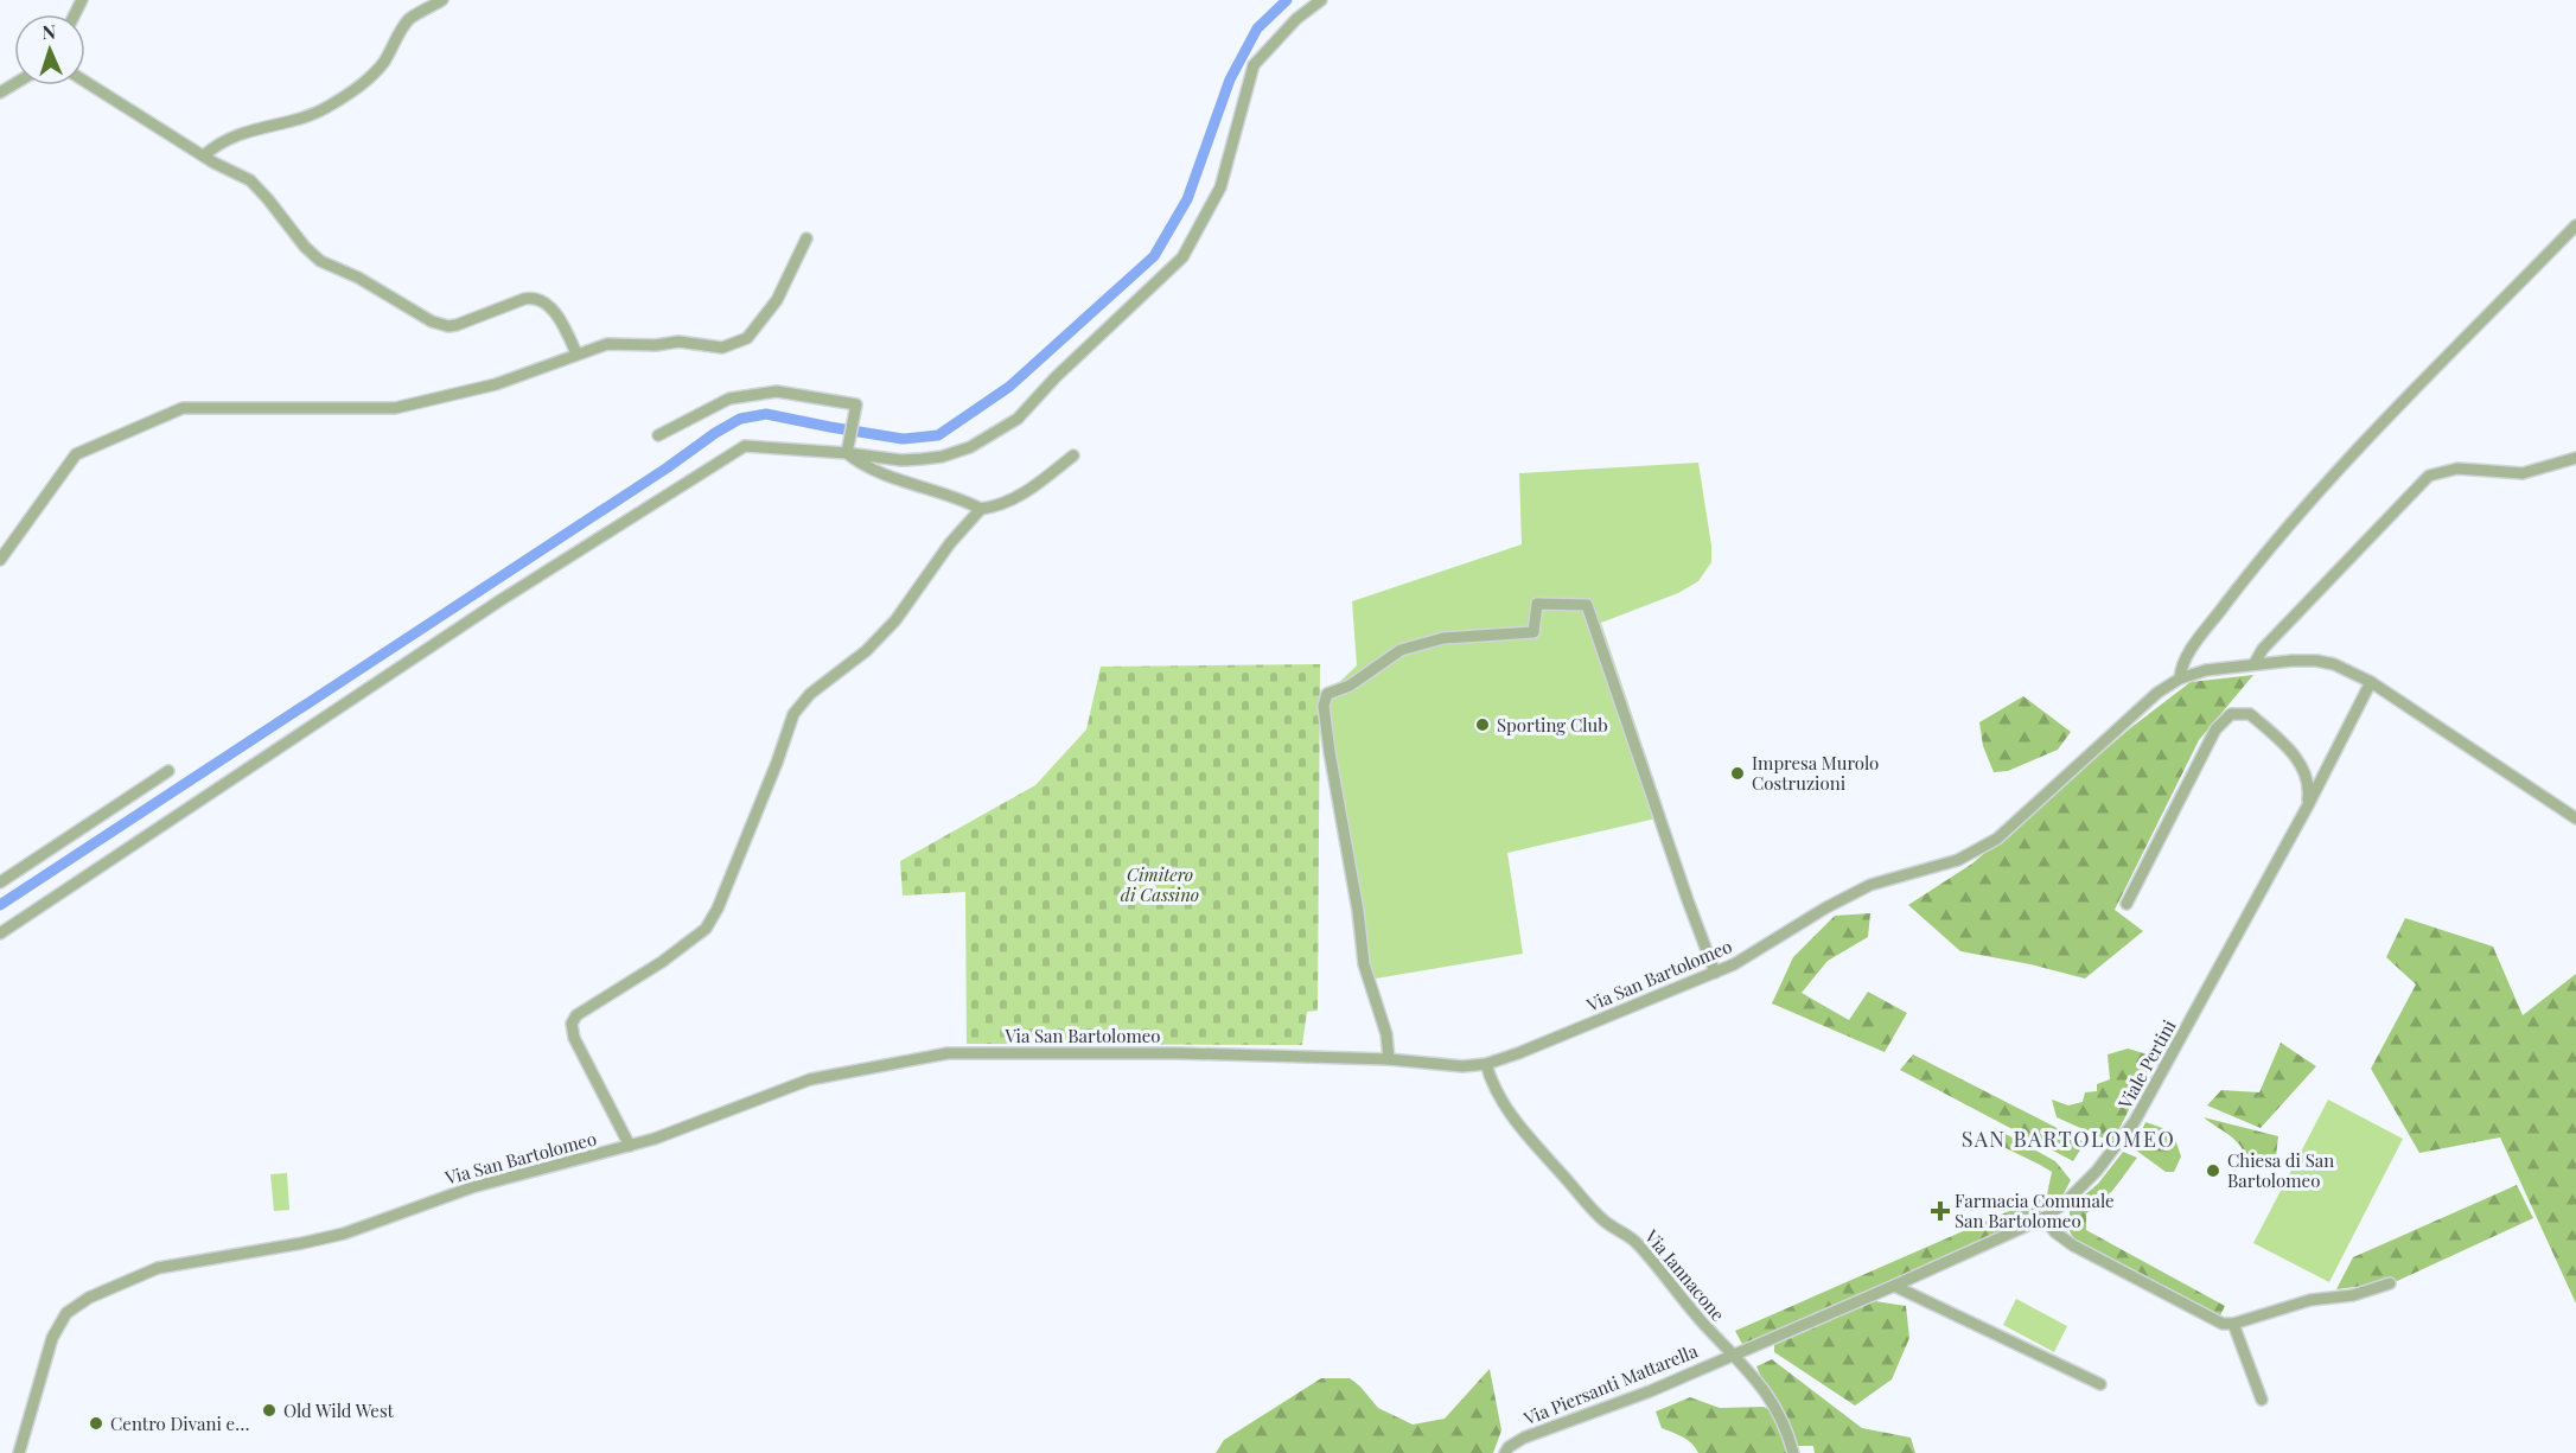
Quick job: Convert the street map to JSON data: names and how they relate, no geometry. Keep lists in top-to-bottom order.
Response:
{
  "streets": {
    "street": [
      "Via San Bartolomeo",
      "Viale Pertini",
      "Via Iannacone",
      "Via Piersanti Mattarella"
    ]
  },
  "crossings": [
    ["Via San Bartolomeo", "Via Iannacone"],
    ["Viale Pertini", "Via Iannacone"],
    ["Viale Pertini", "Via Piersanti Mattarella"],
    ["Via Iannacone", "Via Piersanti Mattarella"]
  ],
  "districts": ["SAN BARTOLOMEO"],
  "parks": ["Cimitero di Cassino"],
  "places": {
    "other": [
      "Sporting Club",
      "Impresa Murolo Costruzioni",
      "Chiesa di San Bartolomeo",
      "Old Wild West",
      "Centro Divani e…"
    ],
    "health": ["Farmacia Comunale San Bartolomeo"]
  },
  "north": "top"
}
